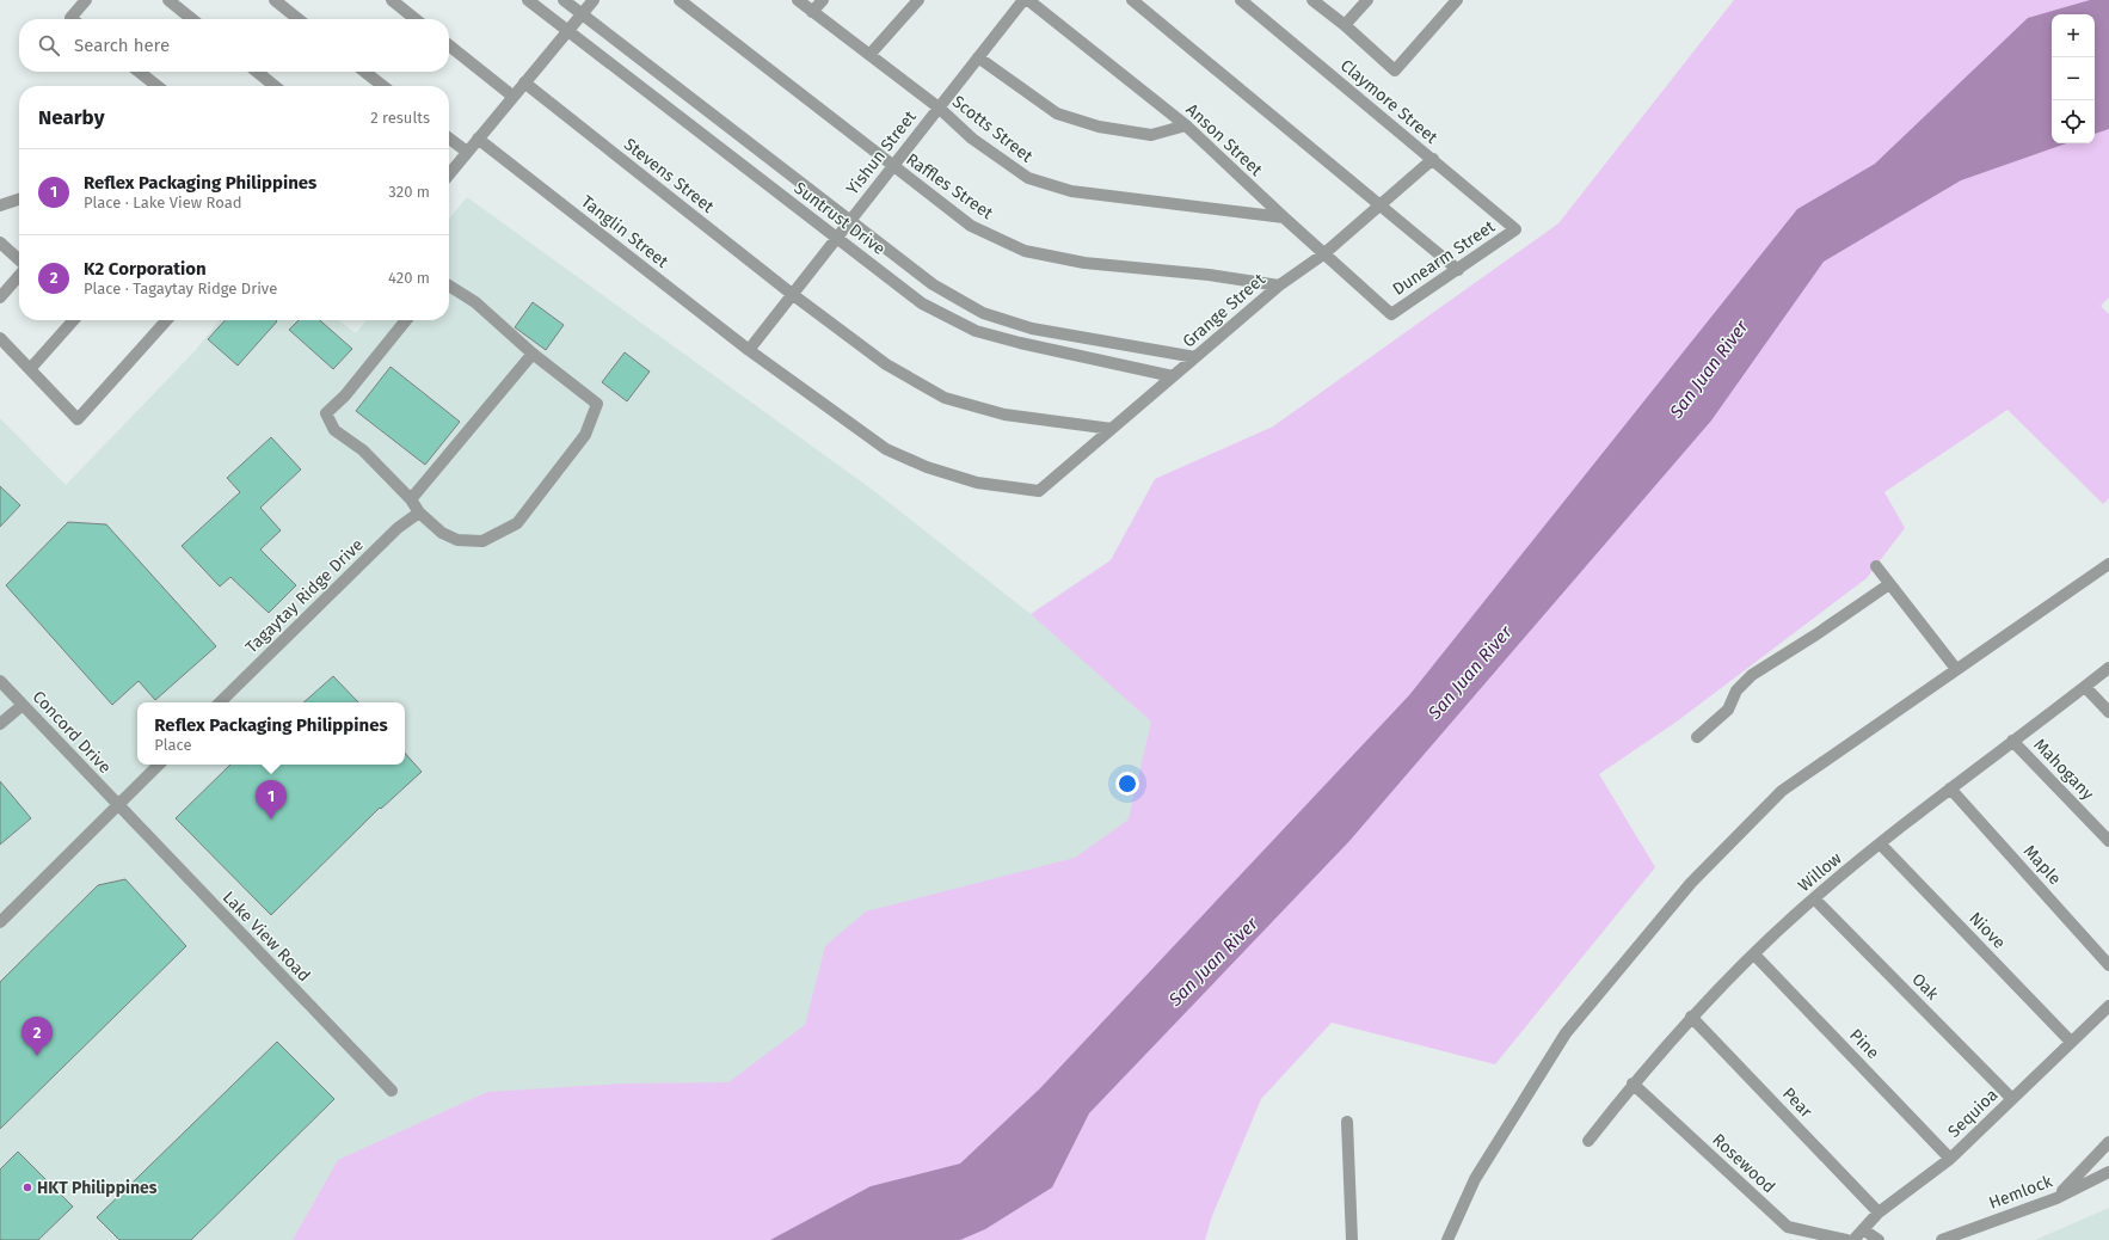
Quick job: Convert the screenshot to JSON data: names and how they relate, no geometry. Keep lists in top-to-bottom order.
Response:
{
  "streets": {
    "street": [
      "Claymore Street",
      "Scotts Street",
      "Anson Street",
      "Yishun Street",
      "Stevens Street",
      "Raffles Street",
      "Suntrust Drive",
      "Tanglin Street",
      "Dunearm Street",
      "Grange Street",
      "Tagaytay Ridge Drive",
      "Concord Drive",
      "Mahogany",
      "Maple",
      "Willow",
      "Niove",
      "Lake View Road",
      "Oak",
      "Pine",
      "Pear",
      "Sequioa",
      "Rosewood",
      "Hemlock"
    ]
  },
  "crossings": [
    ["Claymore Street", "Dunearm Street"],
    ["Claymore Street", "Grange Street"],
    ["Scotts Street", "Anson Street"],
    ["Scotts Street", "Yishun Street"],
    ["Anson Street", "Dunearm Street"],
    ["Anson Street", "Grange Street"],
    ["Yishun Street", "Stevens Street"],
    ["Yishun Street", "Raffles Street"],
    ["Yishun Street", "Suntrust Drive"],
    ["Yishun Street", "Tanglin Street"],
    ["Stevens Street", "Grange Street"],
    ["Raffles Street", "Grange Street"],
    ["Suntrust Drive", "Grange Street"],
    ["Tanglin Street", "Grange Street"],
    ["Concord Drive", "Lake View Road"],
    ["Mahogany", "Willow"],
    ["Maple", "Willow"],
    ["Willow", "Niove"],
    ["Willow", "Oak"],
    ["Willow", "Pine"],
    ["Willow", "Pear"],
    ["Willow", "Rosewood"],
    ["Niove", "Sequioa"],
    ["Oak", "Sequioa"],
    ["Pine", "Sequioa"],
    ["Pear", "Sequioa"]
  ],
  "water": ["San Juan River"],
  "places": ["HKT Philippines"],
  "page": {
    "map_buttons": ["+", "−"],
    "search": "Search here",
    "heading": ["Nearby", "2 results"],
    "list": [
      {
        "mark": "1",
        "name": "Reflex Packaging Philippines",
        "note": "Place · Lake View Road",
        "value": "320 m"
      },
      {
        "mark": "2",
        "name": "K2 Corporation",
        "note": "Place · Tagaytay Ridge Drive",
        "value": "420 m"
      }
    ],
    "popup": ["Reflex Packaging Philippines", "Place"],
    "pins": ["1", "2"]
  }
}
